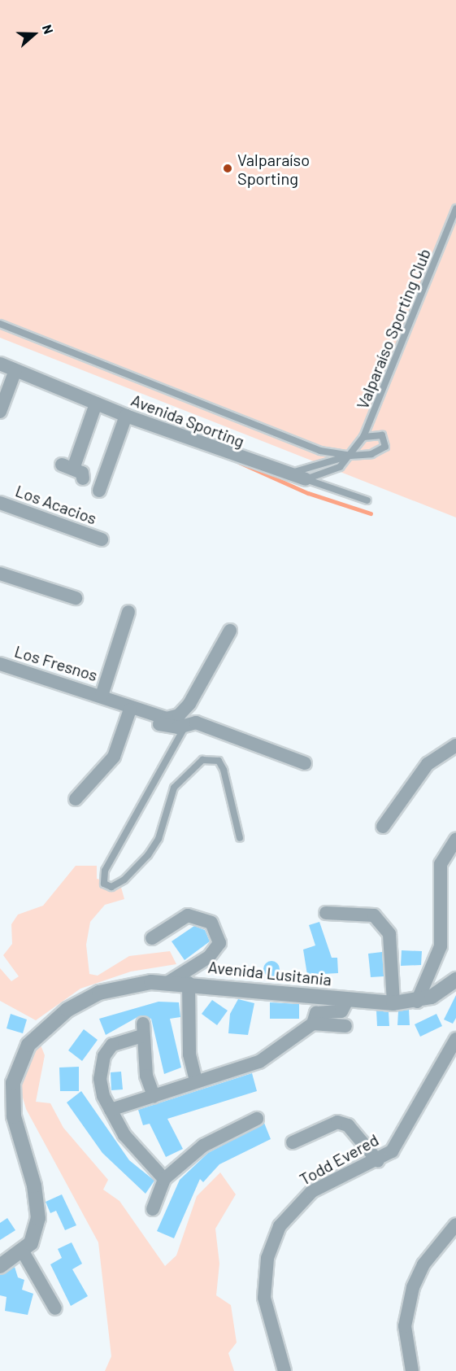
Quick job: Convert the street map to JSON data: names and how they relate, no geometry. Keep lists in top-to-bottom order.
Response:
{
  "streets": {
    "street": [
      "Avenida Sporting",
      "Los Acacios",
      "Los Fresnos",
      "Avenida Lusitania",
      "Todd Evered"
    ],
    "lane": ["Valparaíso Sporting Club"]
  },
  "crossings": [
    ["Valparaíso Sporting Club", "Avenida Sporting"]
  ],
  "places": ["Valparaíso Sporting"],
  "north": "right"
}
